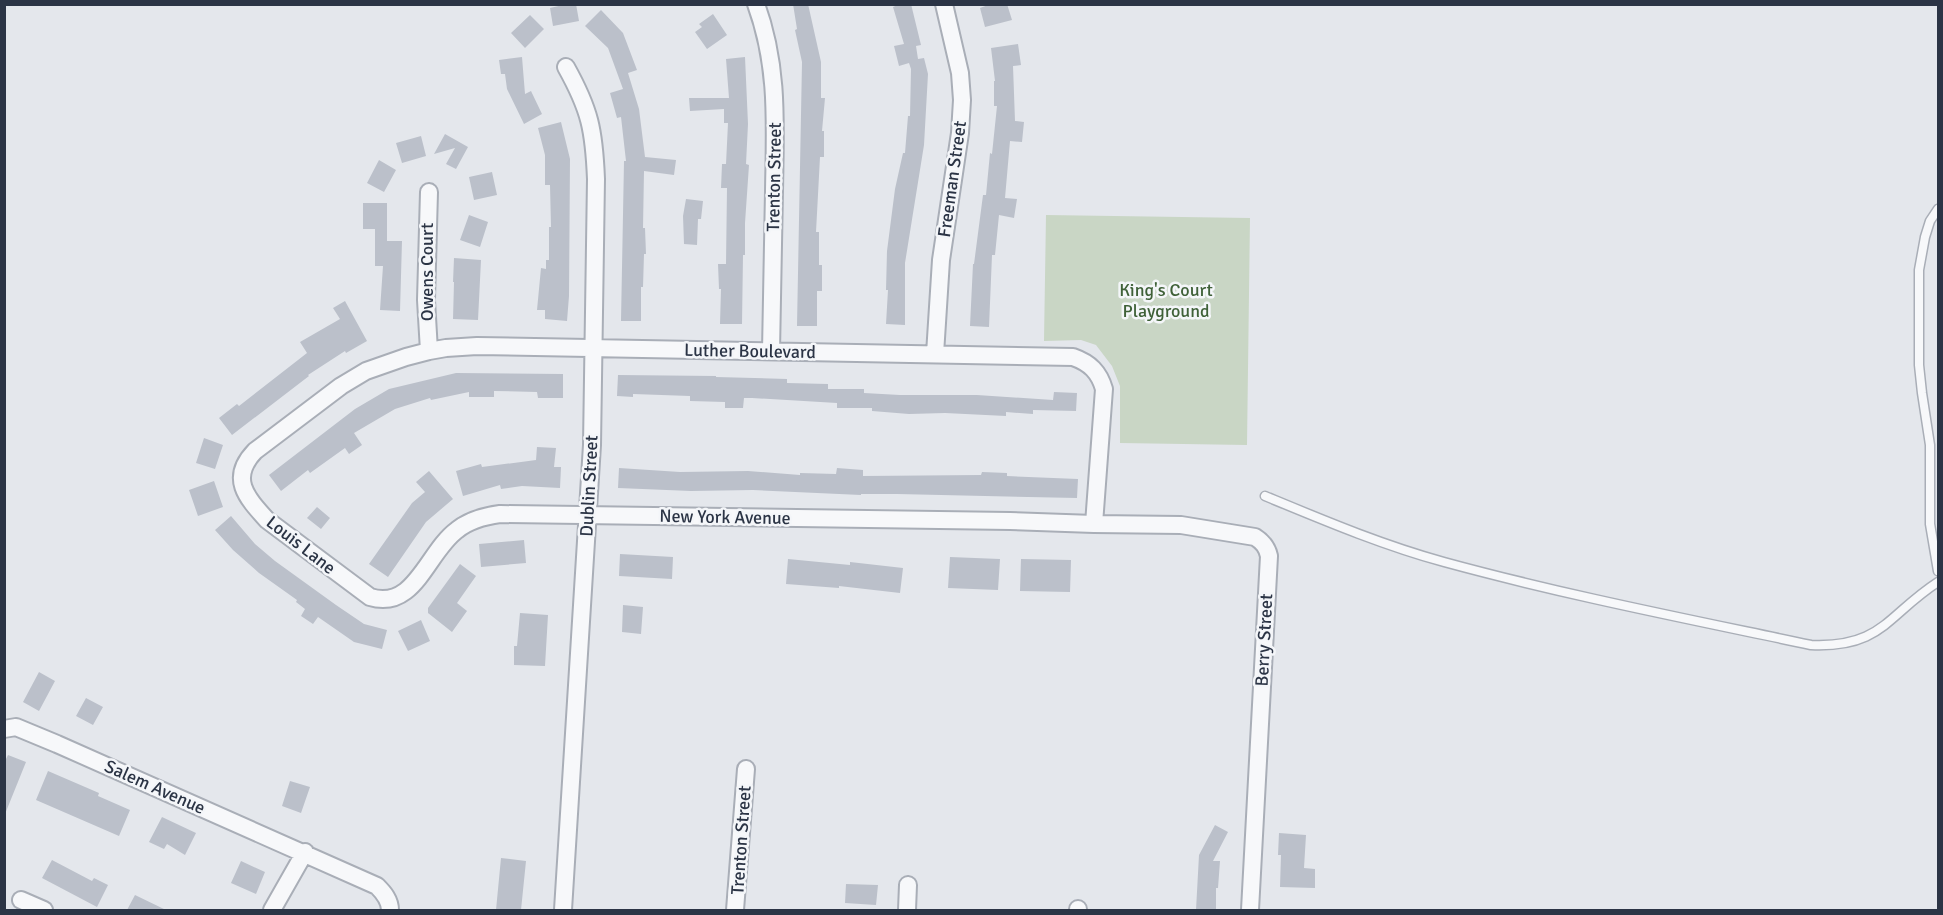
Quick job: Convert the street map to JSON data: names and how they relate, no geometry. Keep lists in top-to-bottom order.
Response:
{
  "streets": {
    "street": [
      "Trenton Street",
      "Freeman Street",
      "Owens Court",
      "Luther Boulevard",
      "Dublin Street",
      "New York Avenue",
      "Louis Lane",
      "Berry Street",
      "Salem Avenue"
    ]
  },
  "crossings": [
    ["Trenton Street", "Luther Boulevard"],
    ["Freeman Street", "Luther Boulevard"],
    ["Owens Court", "Luther Boulevard"],
    ["Luther Boulevard", "Dublin Street"],
    ["Luther Boulevard", "New York Avenue"],
    ["Luther Boulevard", "Louis Lane"],
    ["Luther Boulevard", "Berry Street"],
    ["Dublin Street", "New York Avenue"],
    ["New York Avenue", "Louis Lane"],
    ["New York Avenue", "Berry Street"]
  ],
  "parks": ["King's Court Playground"]
}
